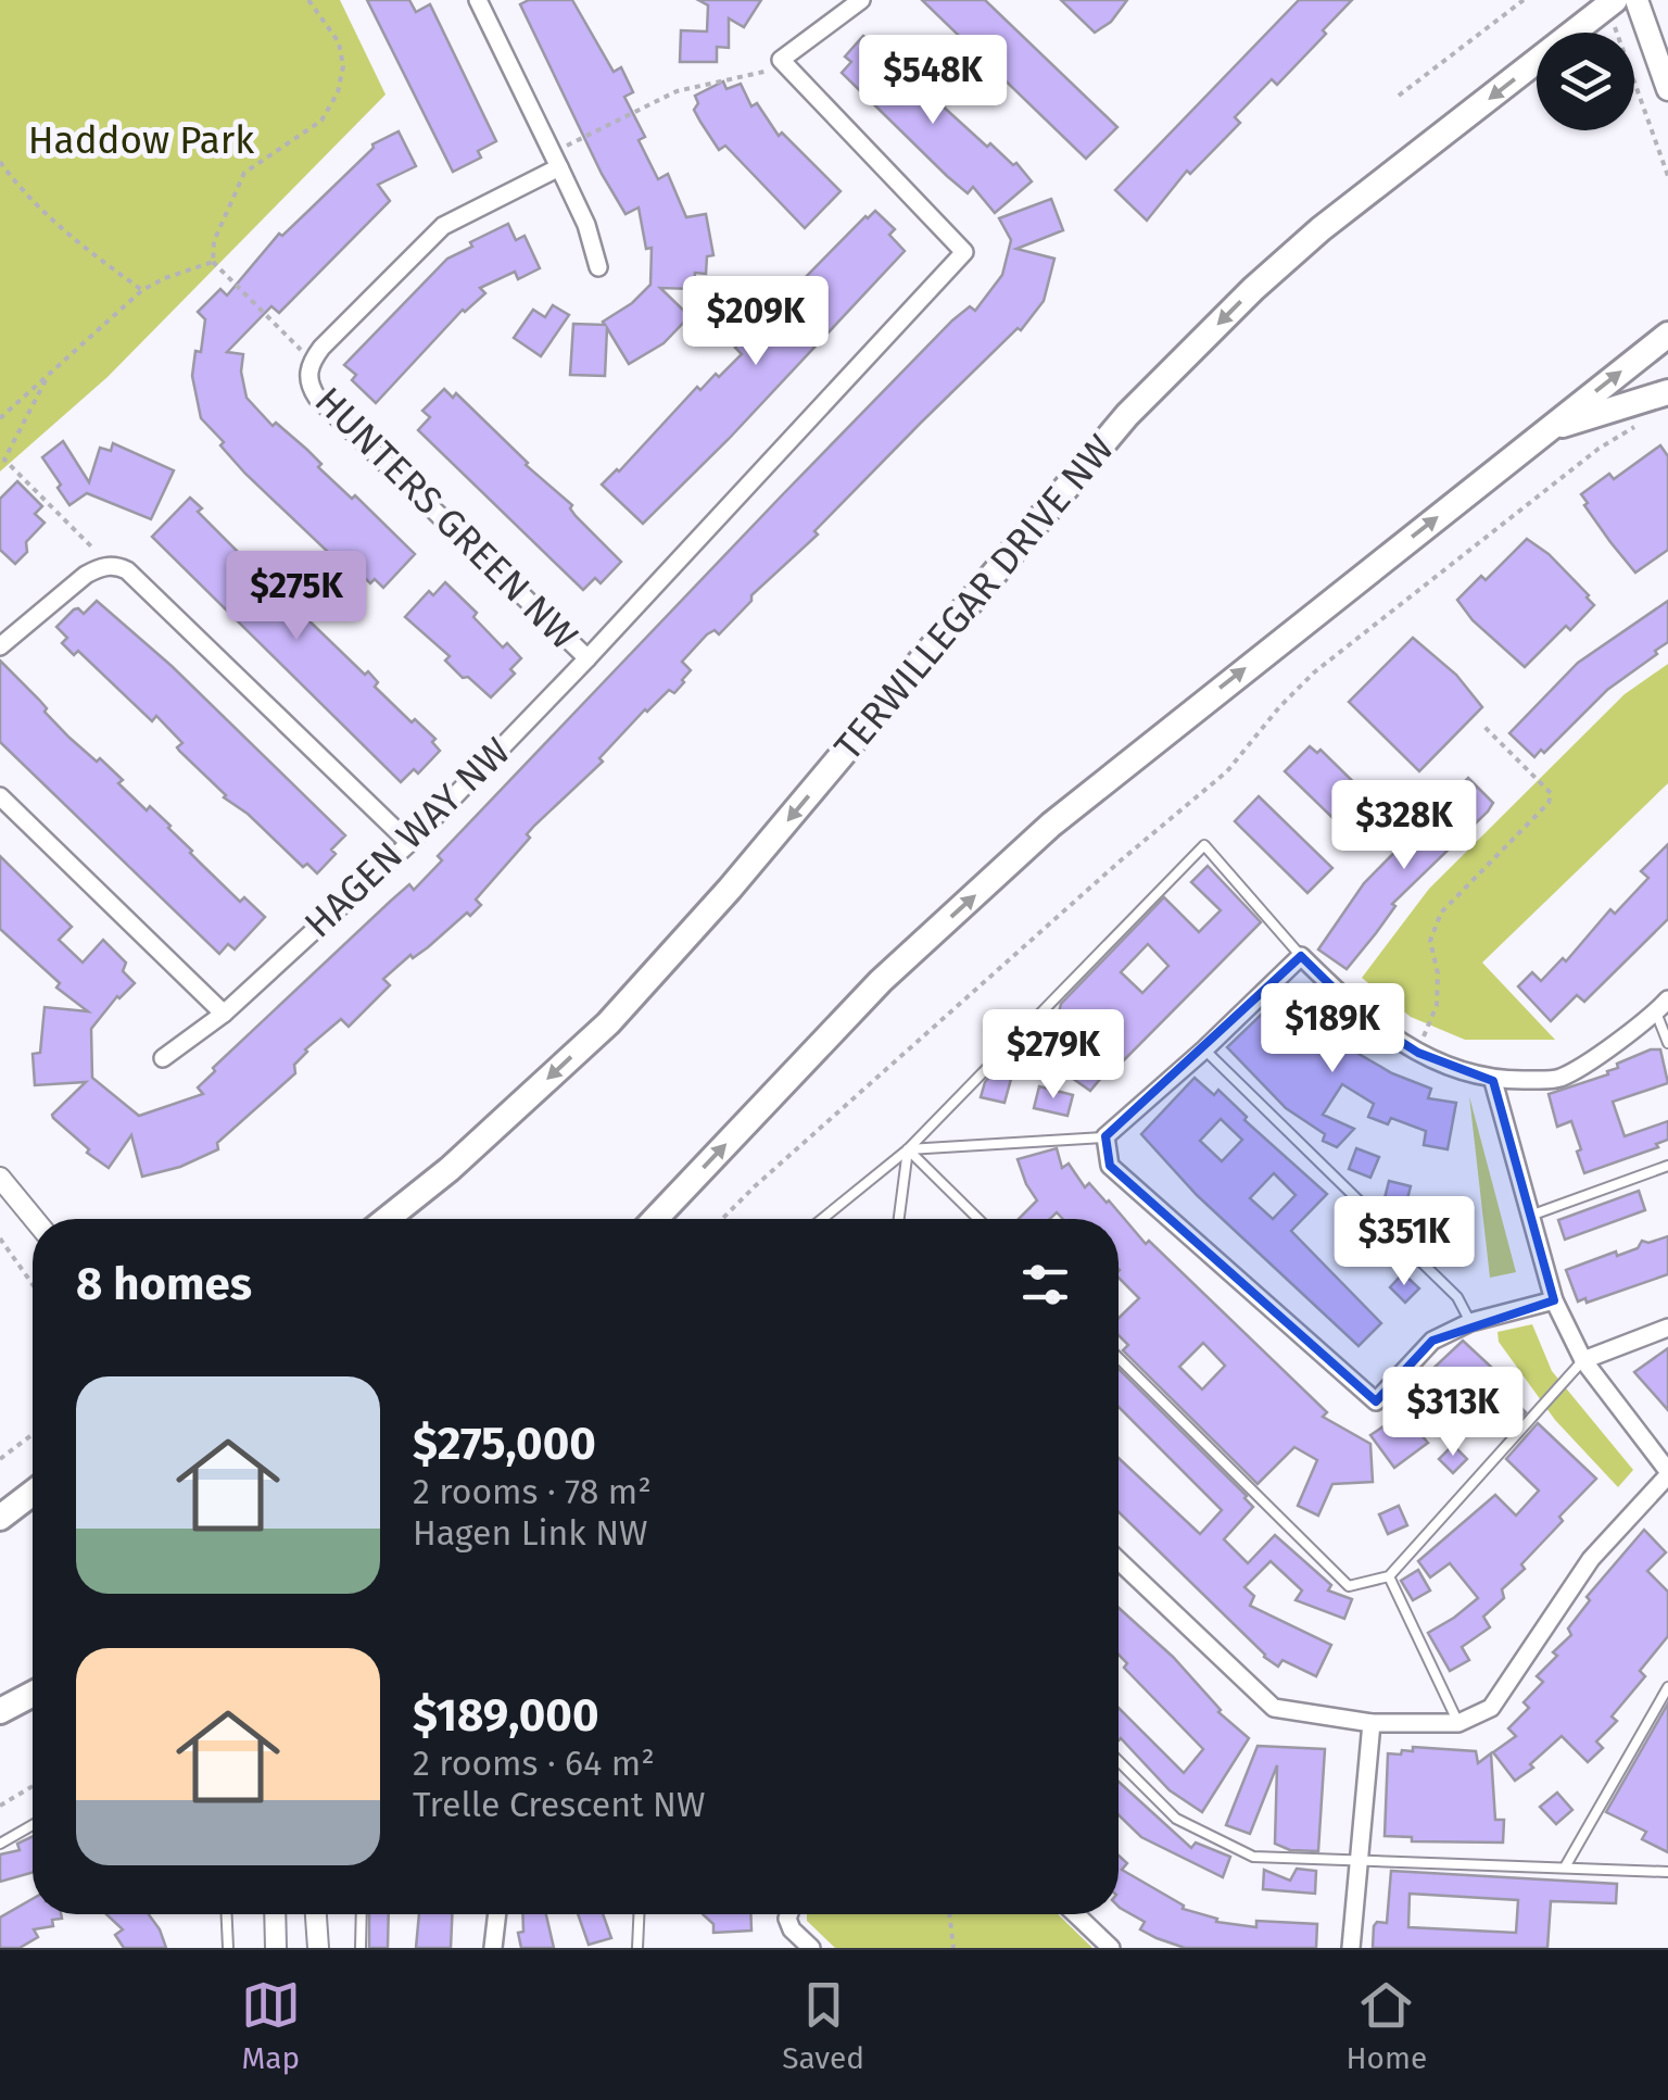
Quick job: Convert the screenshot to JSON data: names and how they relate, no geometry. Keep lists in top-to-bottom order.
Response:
{
  "streets": {
    "main road": ["TERWILLEGAR DRIVE NW"],
    "street": ["HUNTERS GREEN NW", "HAGEN WAY NW"]
  },
  "crossings": [
    ["HUNTERS GREEN NW", "HAGEN WAY NW"]
  ],
  "parks": ["Haddow Park"],
  "page": {
    "price": [
      "$548K",
      "$209K",
      "$275K",
      "$328K",
      "$189K",
      "$279K",
      "$351K",
      "$313K"
    ],
    "heading": "8 homes",
    "list": [
      {
        "name": "$275,000",
        "note": "2 rooms · 78 m² · Hagen Link NW"
      },
      {
        "name": "$189,000",
        "note": "2 rooms · 64 m² · Trelle Crescent NW"
      }
    ],
    "tabs": ["Map", "Saved", "Home"]
  }
}
